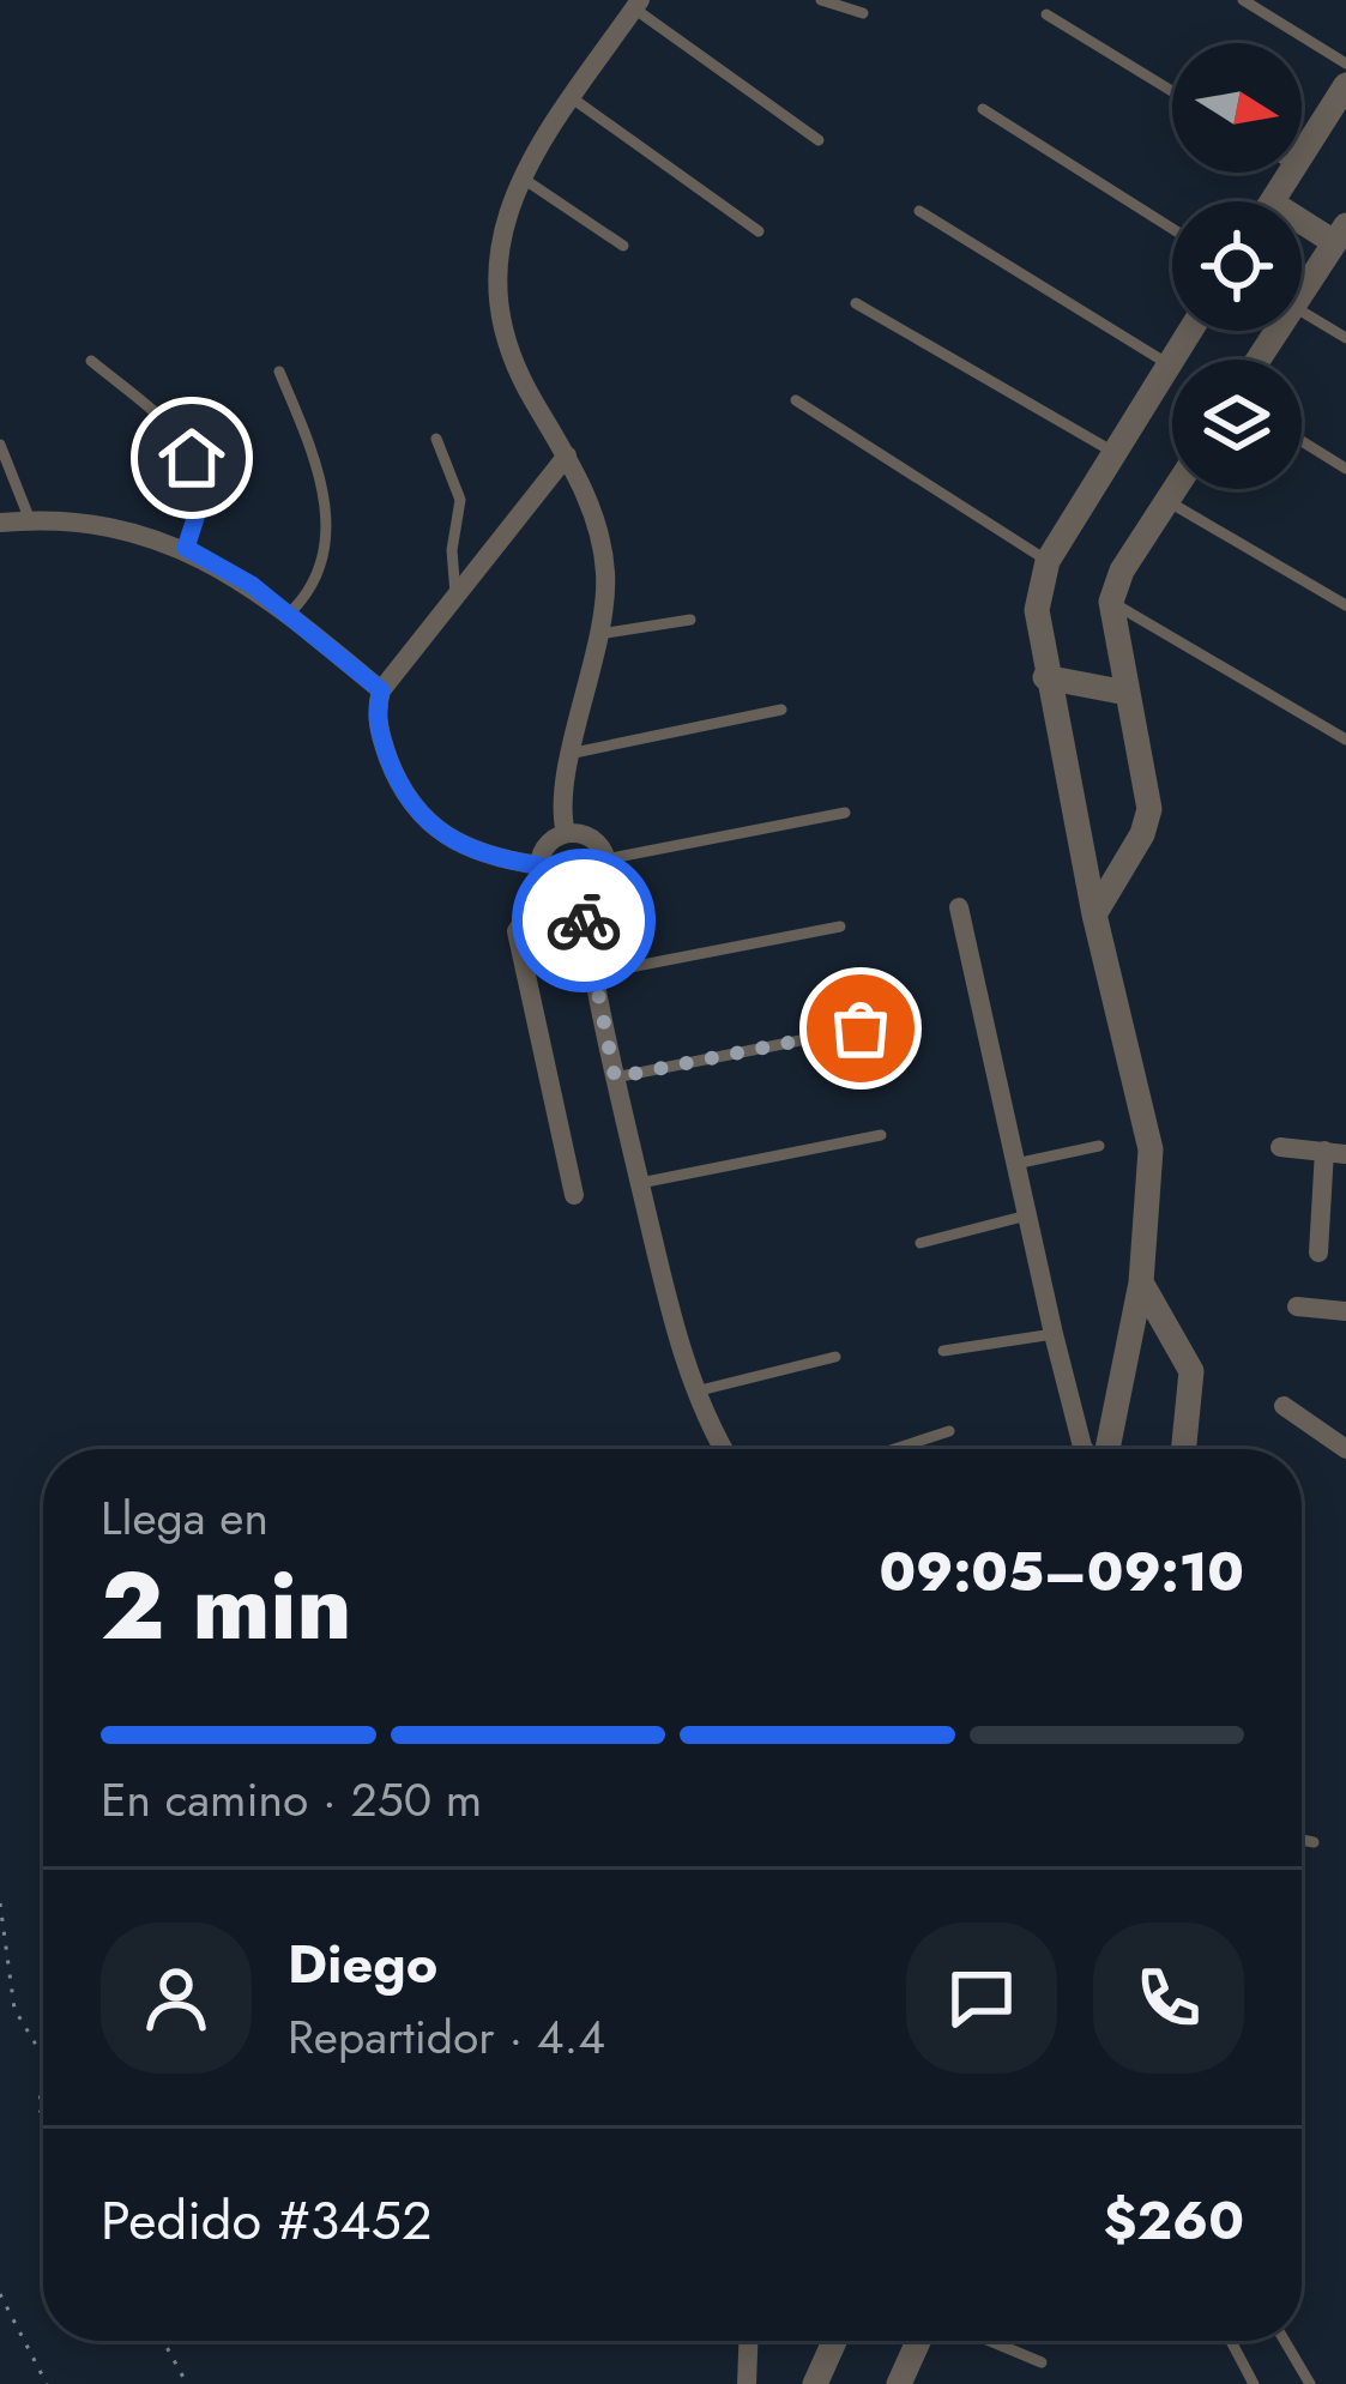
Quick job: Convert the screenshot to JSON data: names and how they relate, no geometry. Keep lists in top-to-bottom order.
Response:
{
  "north": "right",
  "page": {
    "heading": ["2 min", "Llega en", "09:05–09:10"],
    "panel": [
      "Diego",
      "Repartidor · 4.4",
      "Pedido #3452",
      "$260"
    ],
    "bar": "En camino · 250 m"
  }
}
